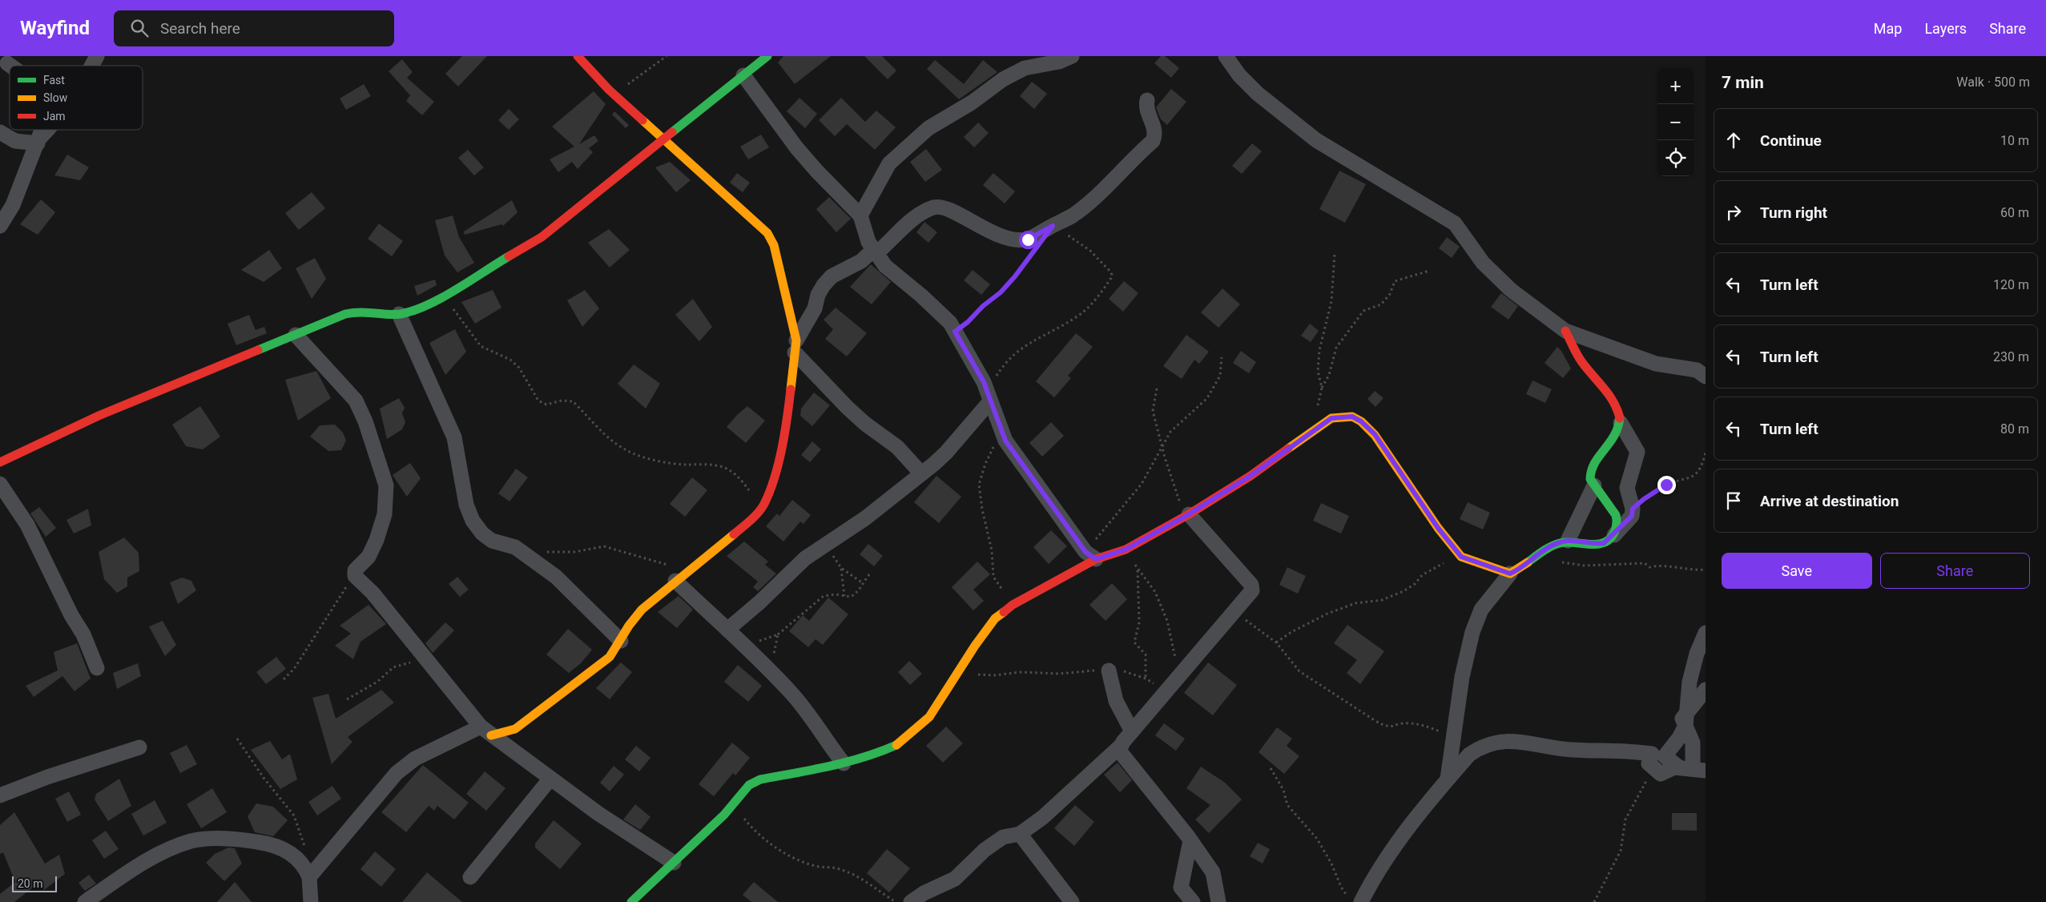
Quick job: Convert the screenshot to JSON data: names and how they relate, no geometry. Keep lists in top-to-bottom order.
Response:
{
  "legend": ["Fast", "Slow", "Jam"],
  "scale_bar": "20 m",
  "page": {
    "header": "Wayfind",
    "search": "Search here",
    "nav": ["Map", "Layers", "Share"],
    "heading": ["7 min", "Walk · 500 m"],
    "map_buttons": ["+", "−"],
    "list": [
      ["Continue", "10 m"],
      ["Turn right", "60 m"],
      ["Turn left", "120 m"],
      ["Turn left", "230 m"],
      ["Turn left", "80 m"],
      "Arrive at destination"
    ],
    "buttons": ["Save", "Share"],
    "scale": "20 m"
  }
}
